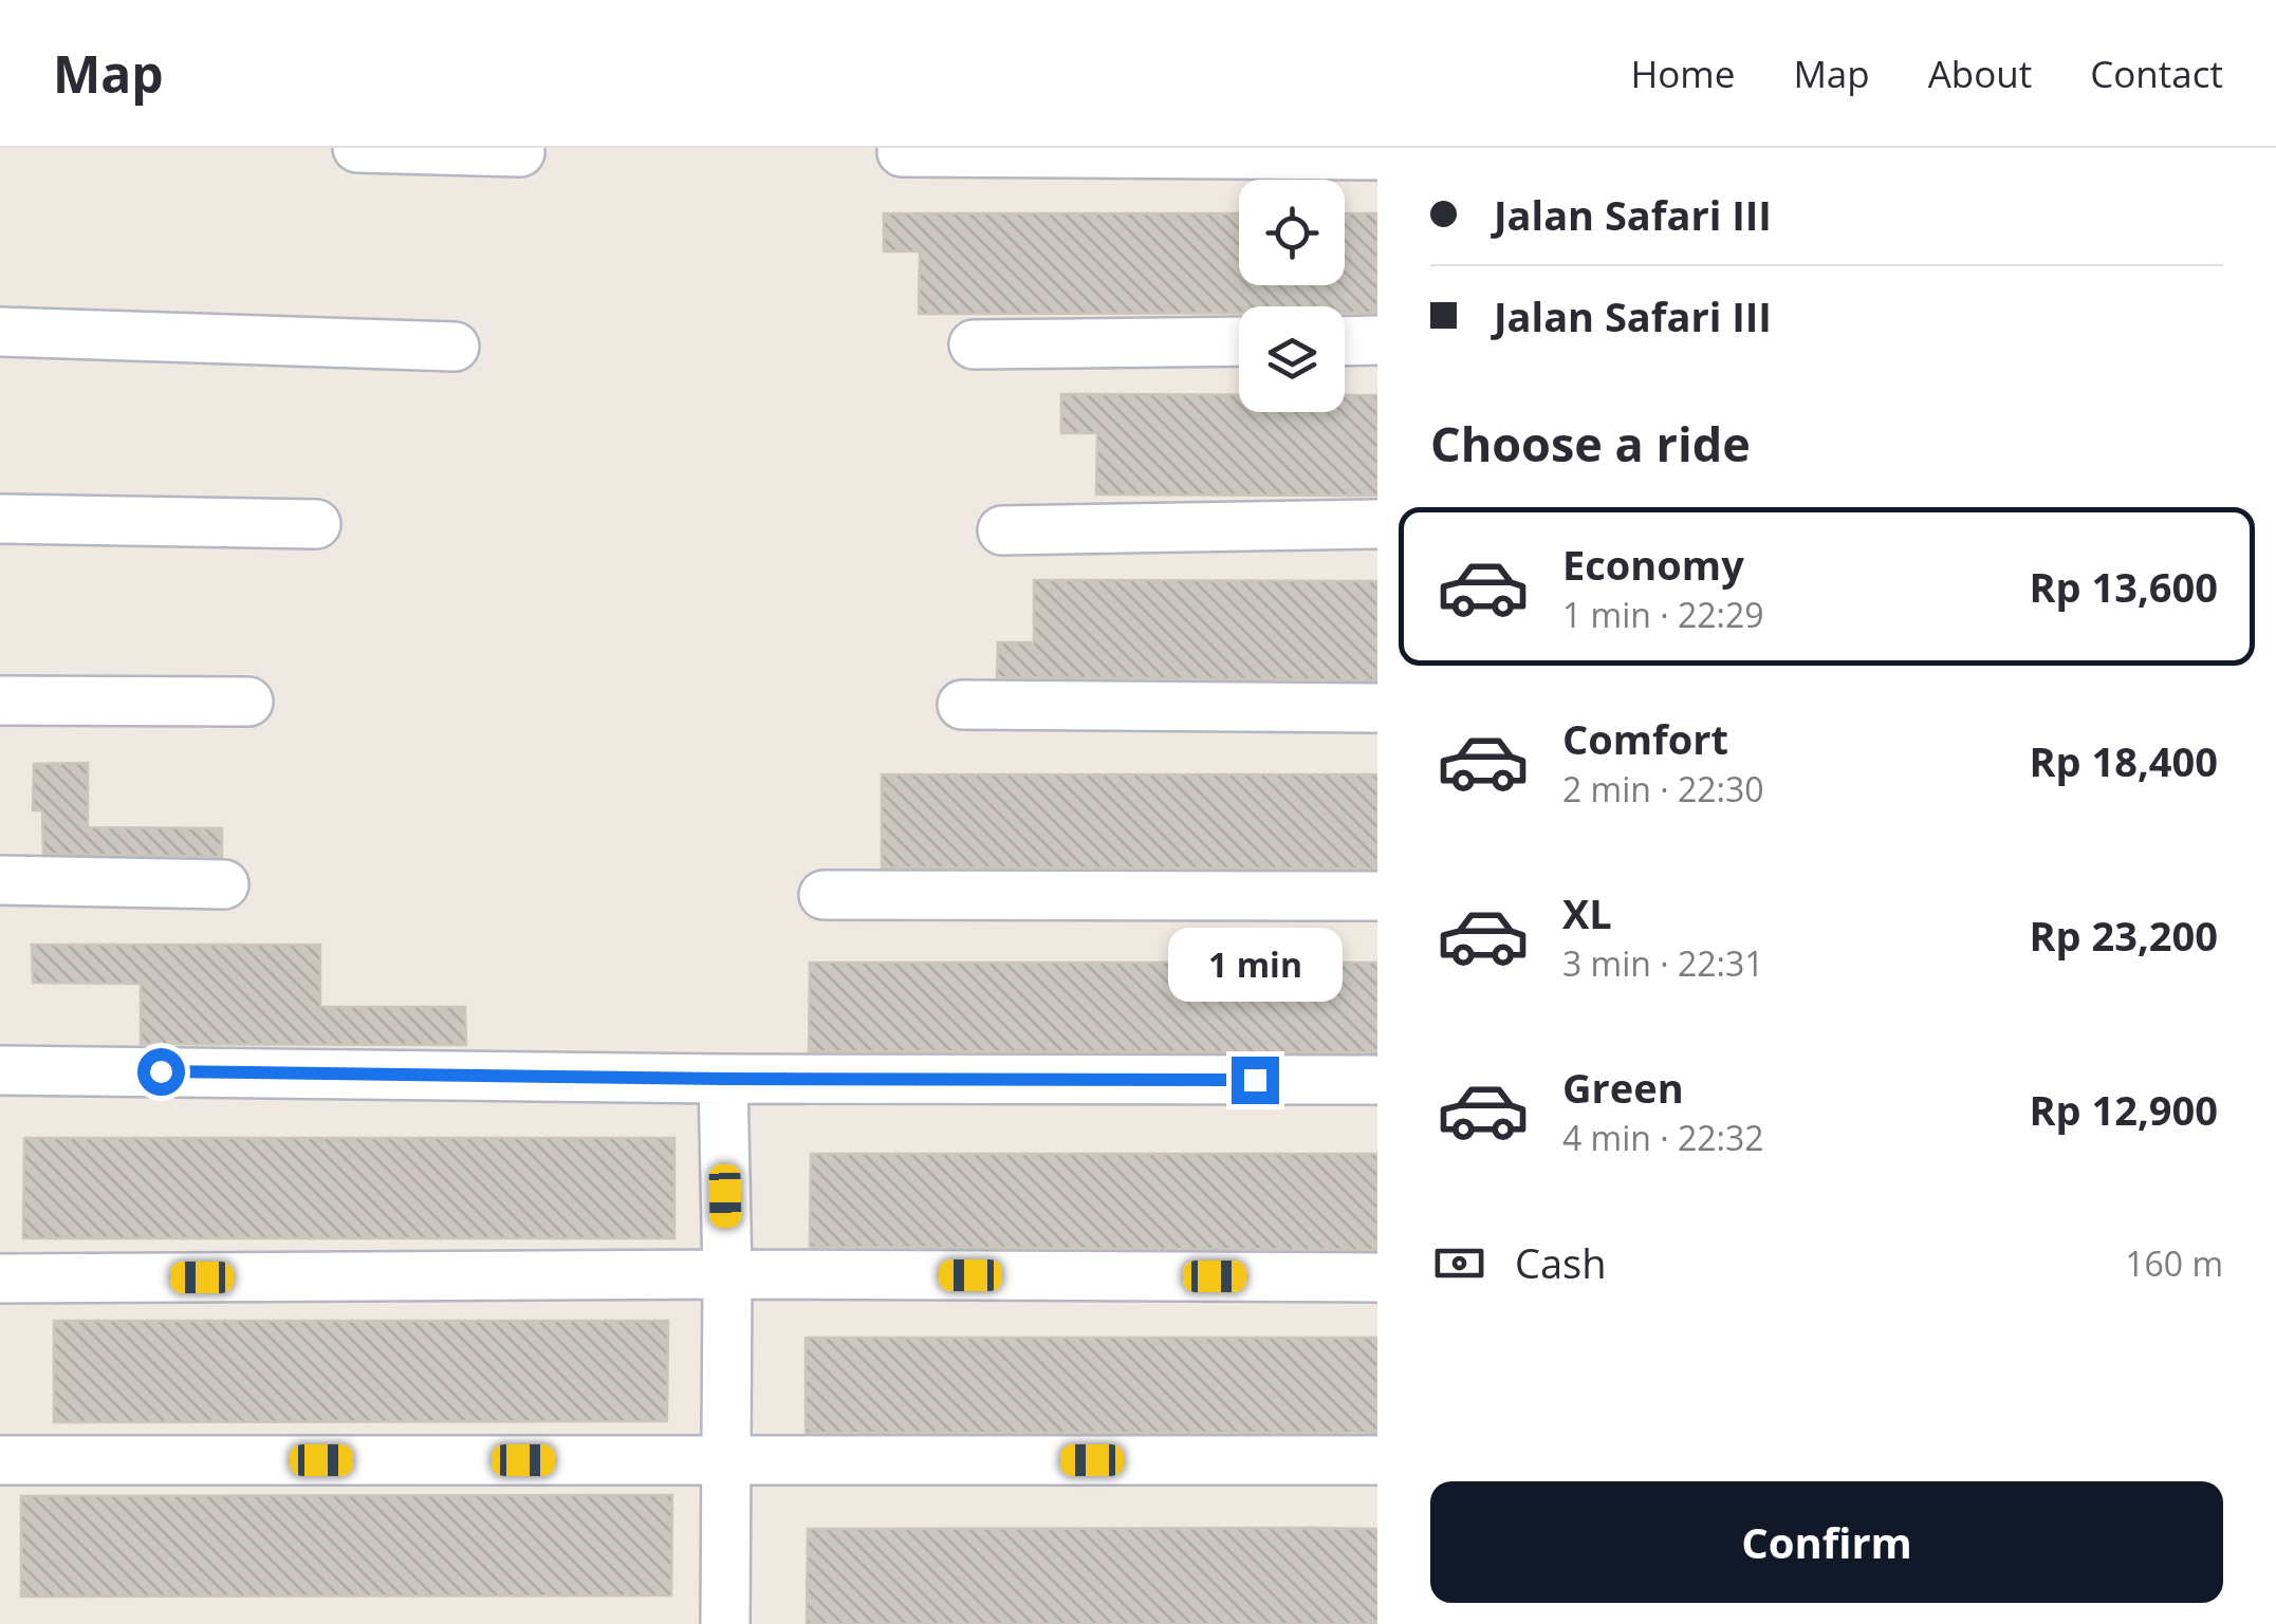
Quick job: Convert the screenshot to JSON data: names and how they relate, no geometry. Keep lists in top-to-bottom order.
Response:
{
  "page": {
    "header": "Map",
    "nav": [
      "Home",
      "Map",
      "About",
      "Contact"
    ],
    "banner": ["Jalan Safari III", "Jalan Safari III"],
    "heading": "Choose a ride",
    "list": [
      {
        "name": "Economy",
        "note": "1 min · 22:29",
        "value": "Rp 13,600"
      },
      {
        "name": "Comfort",
        "note": "2 min · 22:30",
        "value": "Rp 18,400"
      },
      {
        "name": "XL",
        "note": "3 min · 22:31",
        "value": "Rp 23,200"
      },
      {
        "name": "Green",
        "note": "4 min · 22:32",
        "value": "Rp 12,900"
      }
    ],
    "bubble": "1 min",
    "pay": ["Cash", "160 m"],
    "buttons": "Confirm"
  }
}
